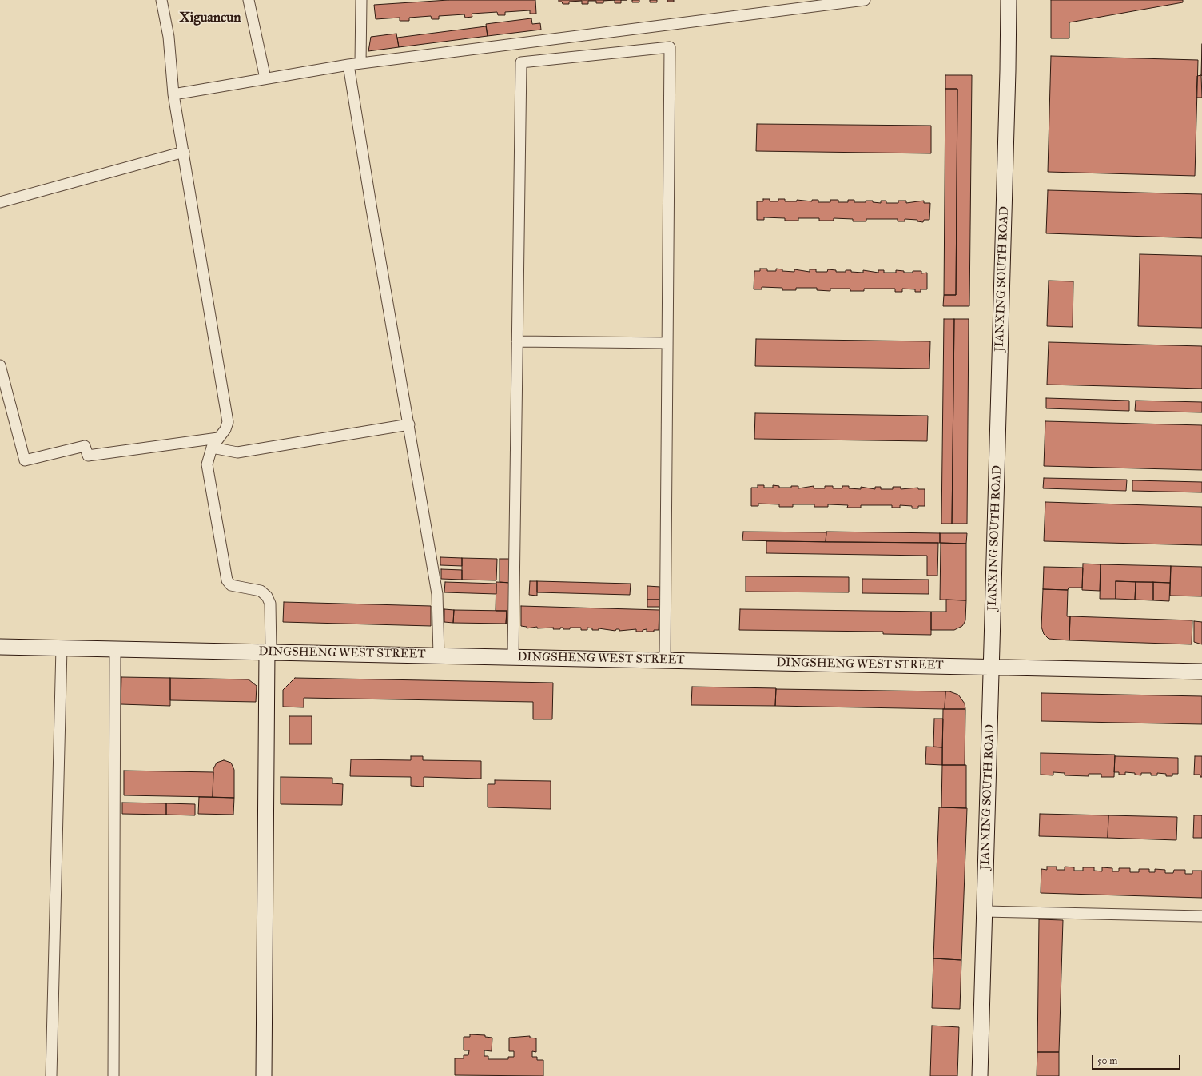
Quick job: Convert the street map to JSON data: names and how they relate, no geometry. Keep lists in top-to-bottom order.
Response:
{
  "streets": {
    "street": ["JIANXING SOUTH ROAD", "DINGSHENG WEST STREET"]
  },
  "crossings": [
    ["JIANXING SOUTH ROAD", "DINGSHENG WEST STREET"]
  ],
  "districts": ["Xiguancun"],
  "scale_bar": "50 m"
}
